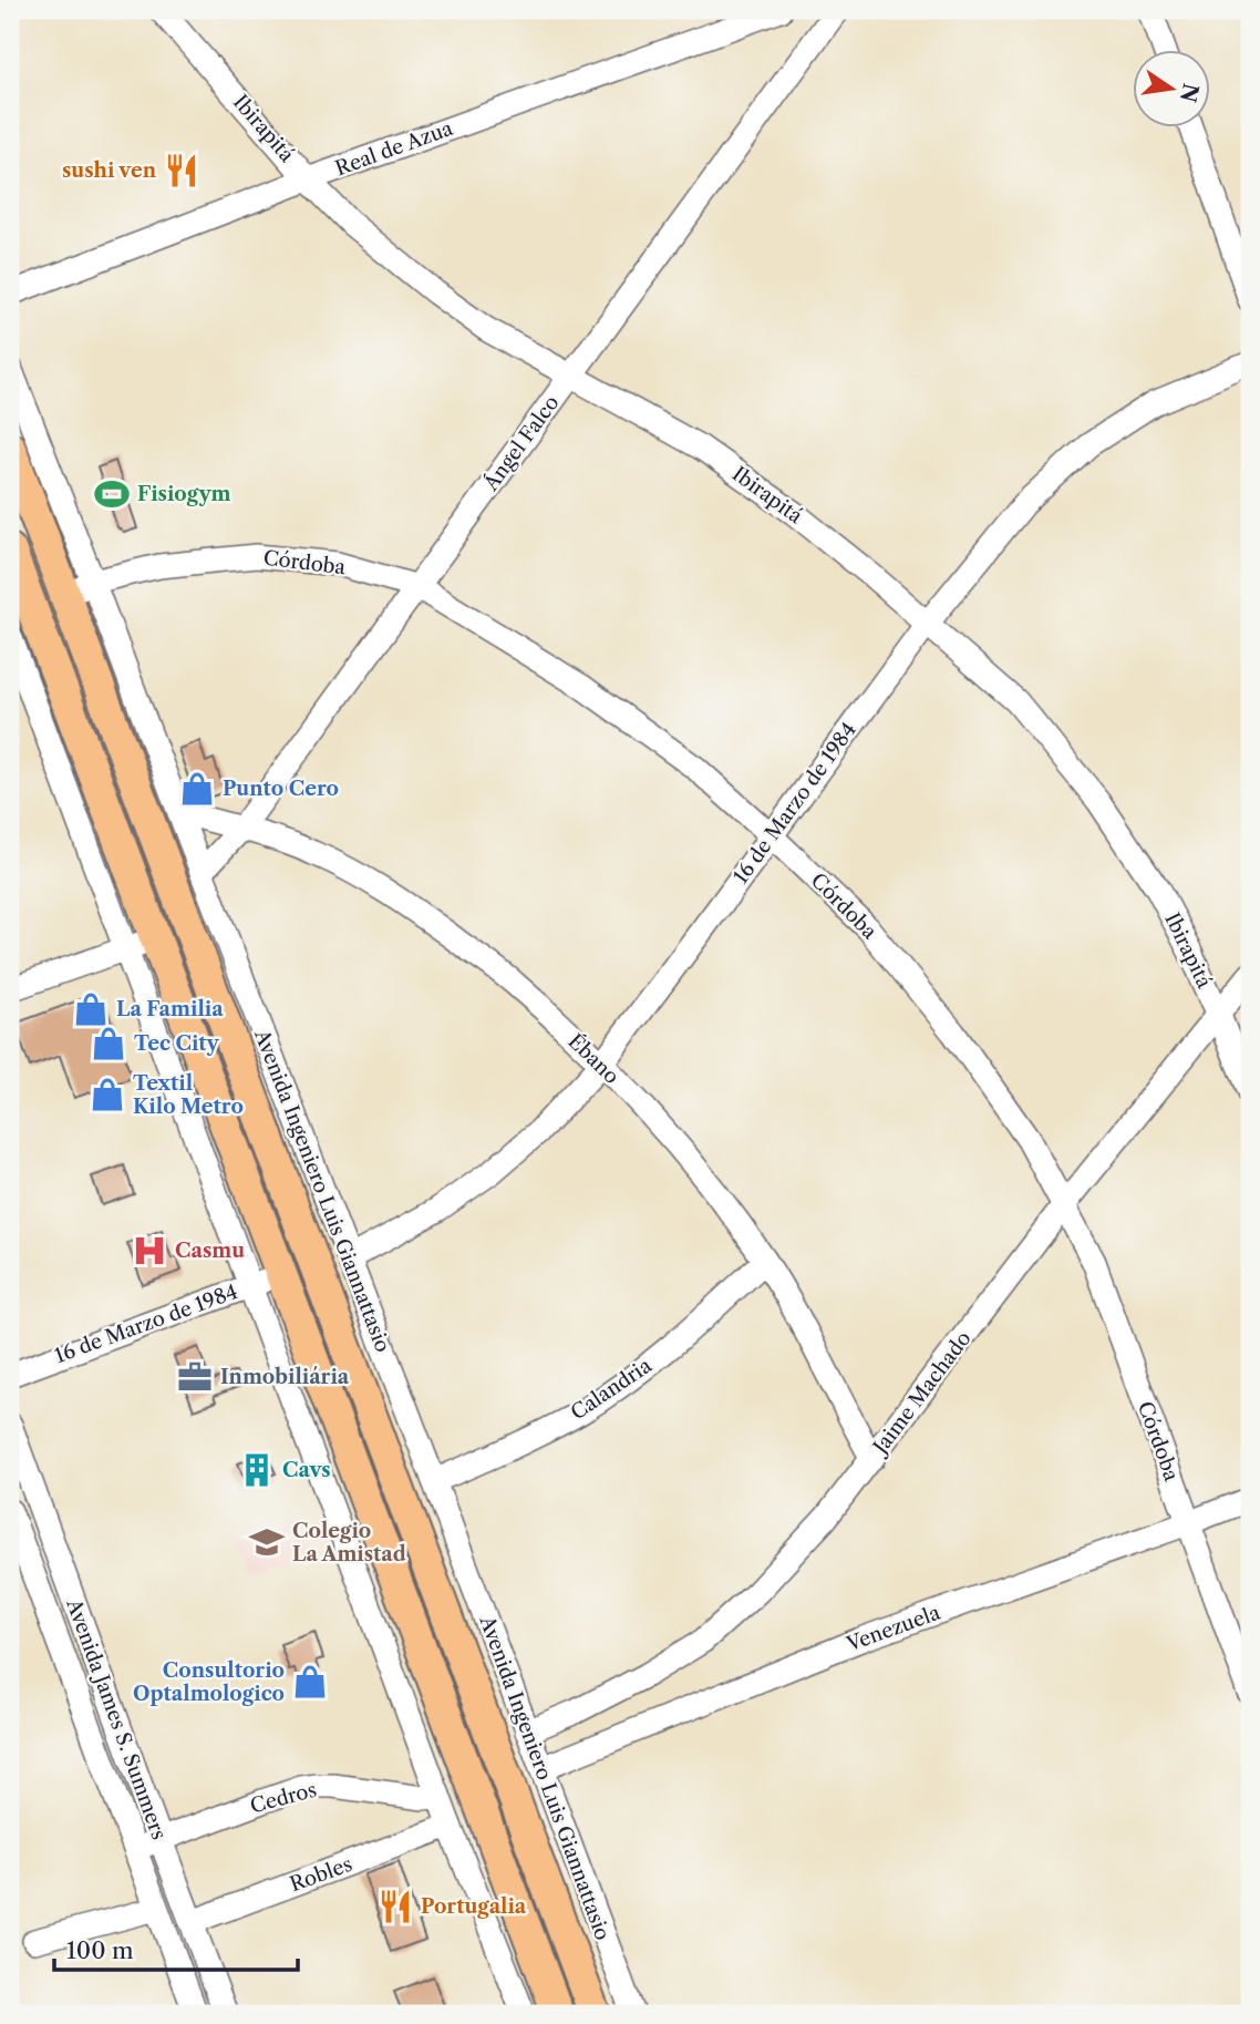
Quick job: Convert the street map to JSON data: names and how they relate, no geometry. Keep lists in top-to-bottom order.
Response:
{
  "streets": {
    "main road": ["Avenida Ingeniero Luis Giannattasio"],
    "street": [
      "Ibirapitá",
      "Real de Azua",
      "Ángel Falco",
      "Córdoba",
      "16 de Marzo de 1984",
      "Ébano",
      "Calandria",
      "Jaime Machado",
      "Venezuela",
      "Avenida James S. Summers",
      "Cedros",
      "Robles"
    ]
  },
  "crossings": [
    ["Ibirapitá", "Real de Azua"],
    ["Ibirapitá", "Ángel Falco"],
    ["Ibirapitá", "16 de Marzo de 1984"],
    ["Ibirapitá", "Jaime Machado"],
    ["Ángel Falco", "Córdoba"],
    ["Ángel Falco", "Ébano"],
    ["Ángel Falco", "Avenida Ingeniero Luis Giannattasio"],
    ["Córdoba", "16 de Marzo de 1984"],
    ["Córdoba", "Avenida Ingeniero Luis Giannattasio"],
    ["Córdoba", "Jaime Machado"],
    ["Córdoba", "Venezuela"],
    ["16 de Marzo de 1984", "Ébano"],
    ["16 de Marzo de 1984", "Avenida Ingeniero Luis Giannattasio"],
    ["Ébano", "Avenida Ingeniero Luis Giannattasio"],
    ["Ébano", "Calandria"],
    ["Ébano", "Jaime Machado"],
    ["Avenida Ingeniero Luis Giannattasio", "Calandria"],
    ["Avenida Ingeniero Luis Giannattasio", "Jaime Machado"],
    ["Avenida Ingeniero Luis Giannattasio", "Venezuela"],
    ["Avenida James S. Summers", "Cedros"],
    ["Avenida James S. Summers", "Robles"]
  ],
  "places": {
    "restaurant": ["sushi ven", "Portugalia"],
    "sports": ["Fisiogym"],
    "shop": [
      "Punto Cero",
      "La Familia",
      "Tec City",
      "Textil Kilo Metro",
      "Consultorio Optalmologico"
    ],
    "hospital": ["Casmu"],
    "office": ["Inmobiliária"],
    "building": ["Cavs"],
    "school or university": ["Colegio La Amistad"]
  },
  "scale_bar": "100 m",
  "north": "right"
}
